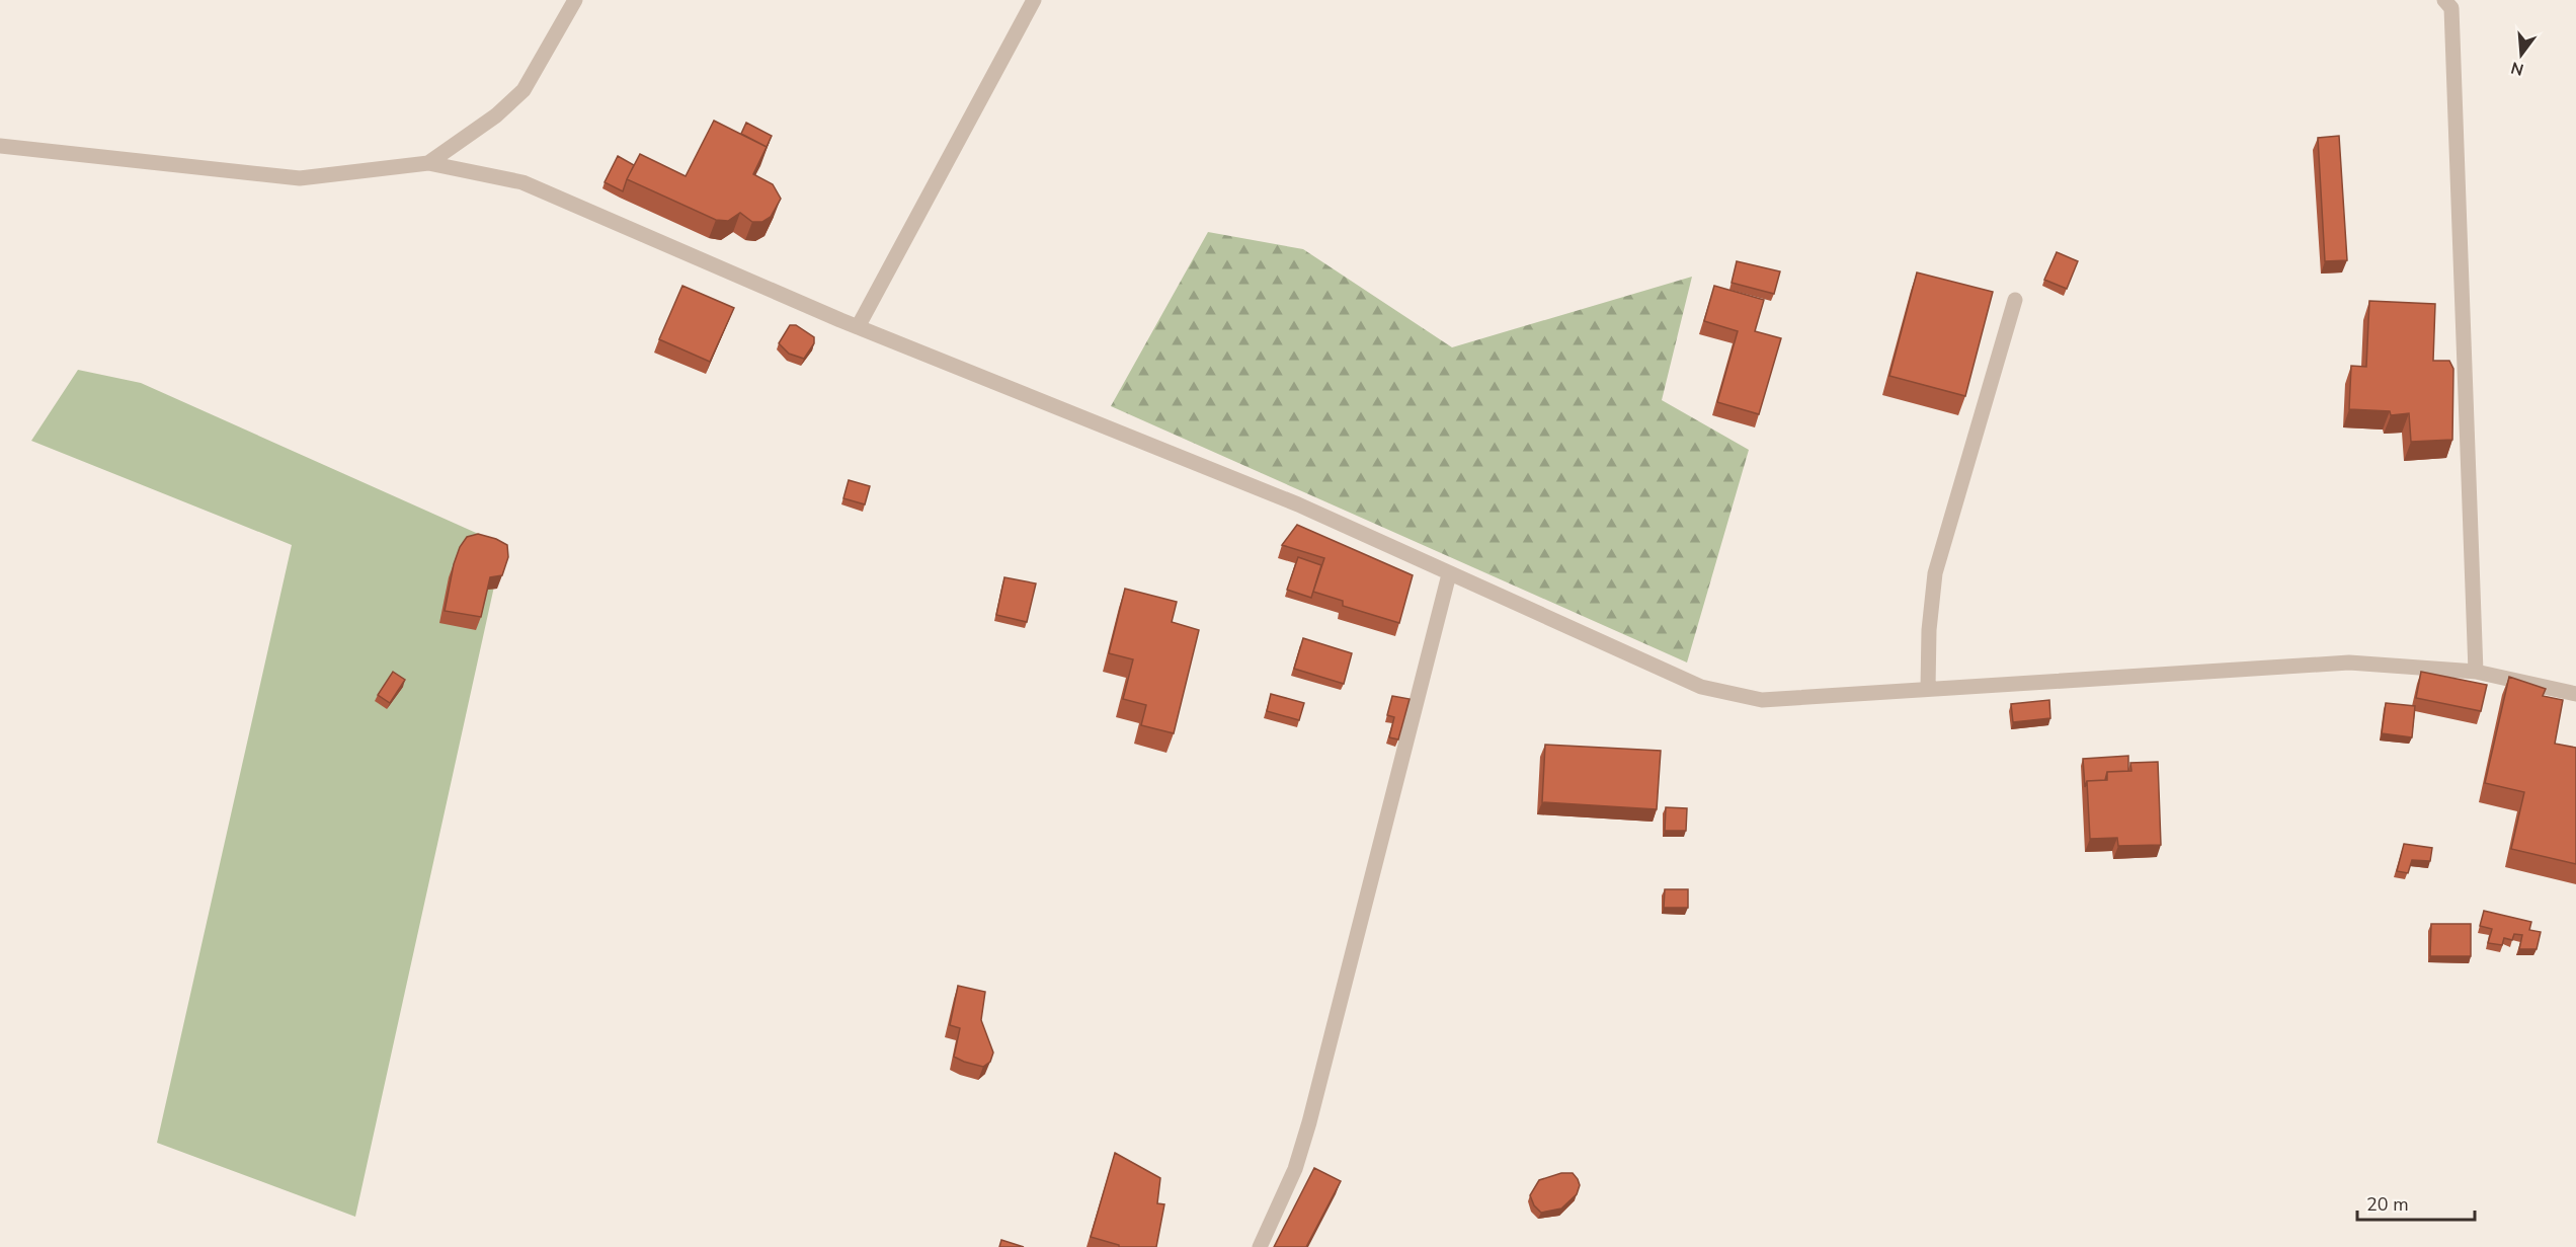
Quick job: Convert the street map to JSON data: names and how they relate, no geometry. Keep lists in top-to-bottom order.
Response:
{
  "scale_bar": "20 m",
  "north": "bottom"
}
